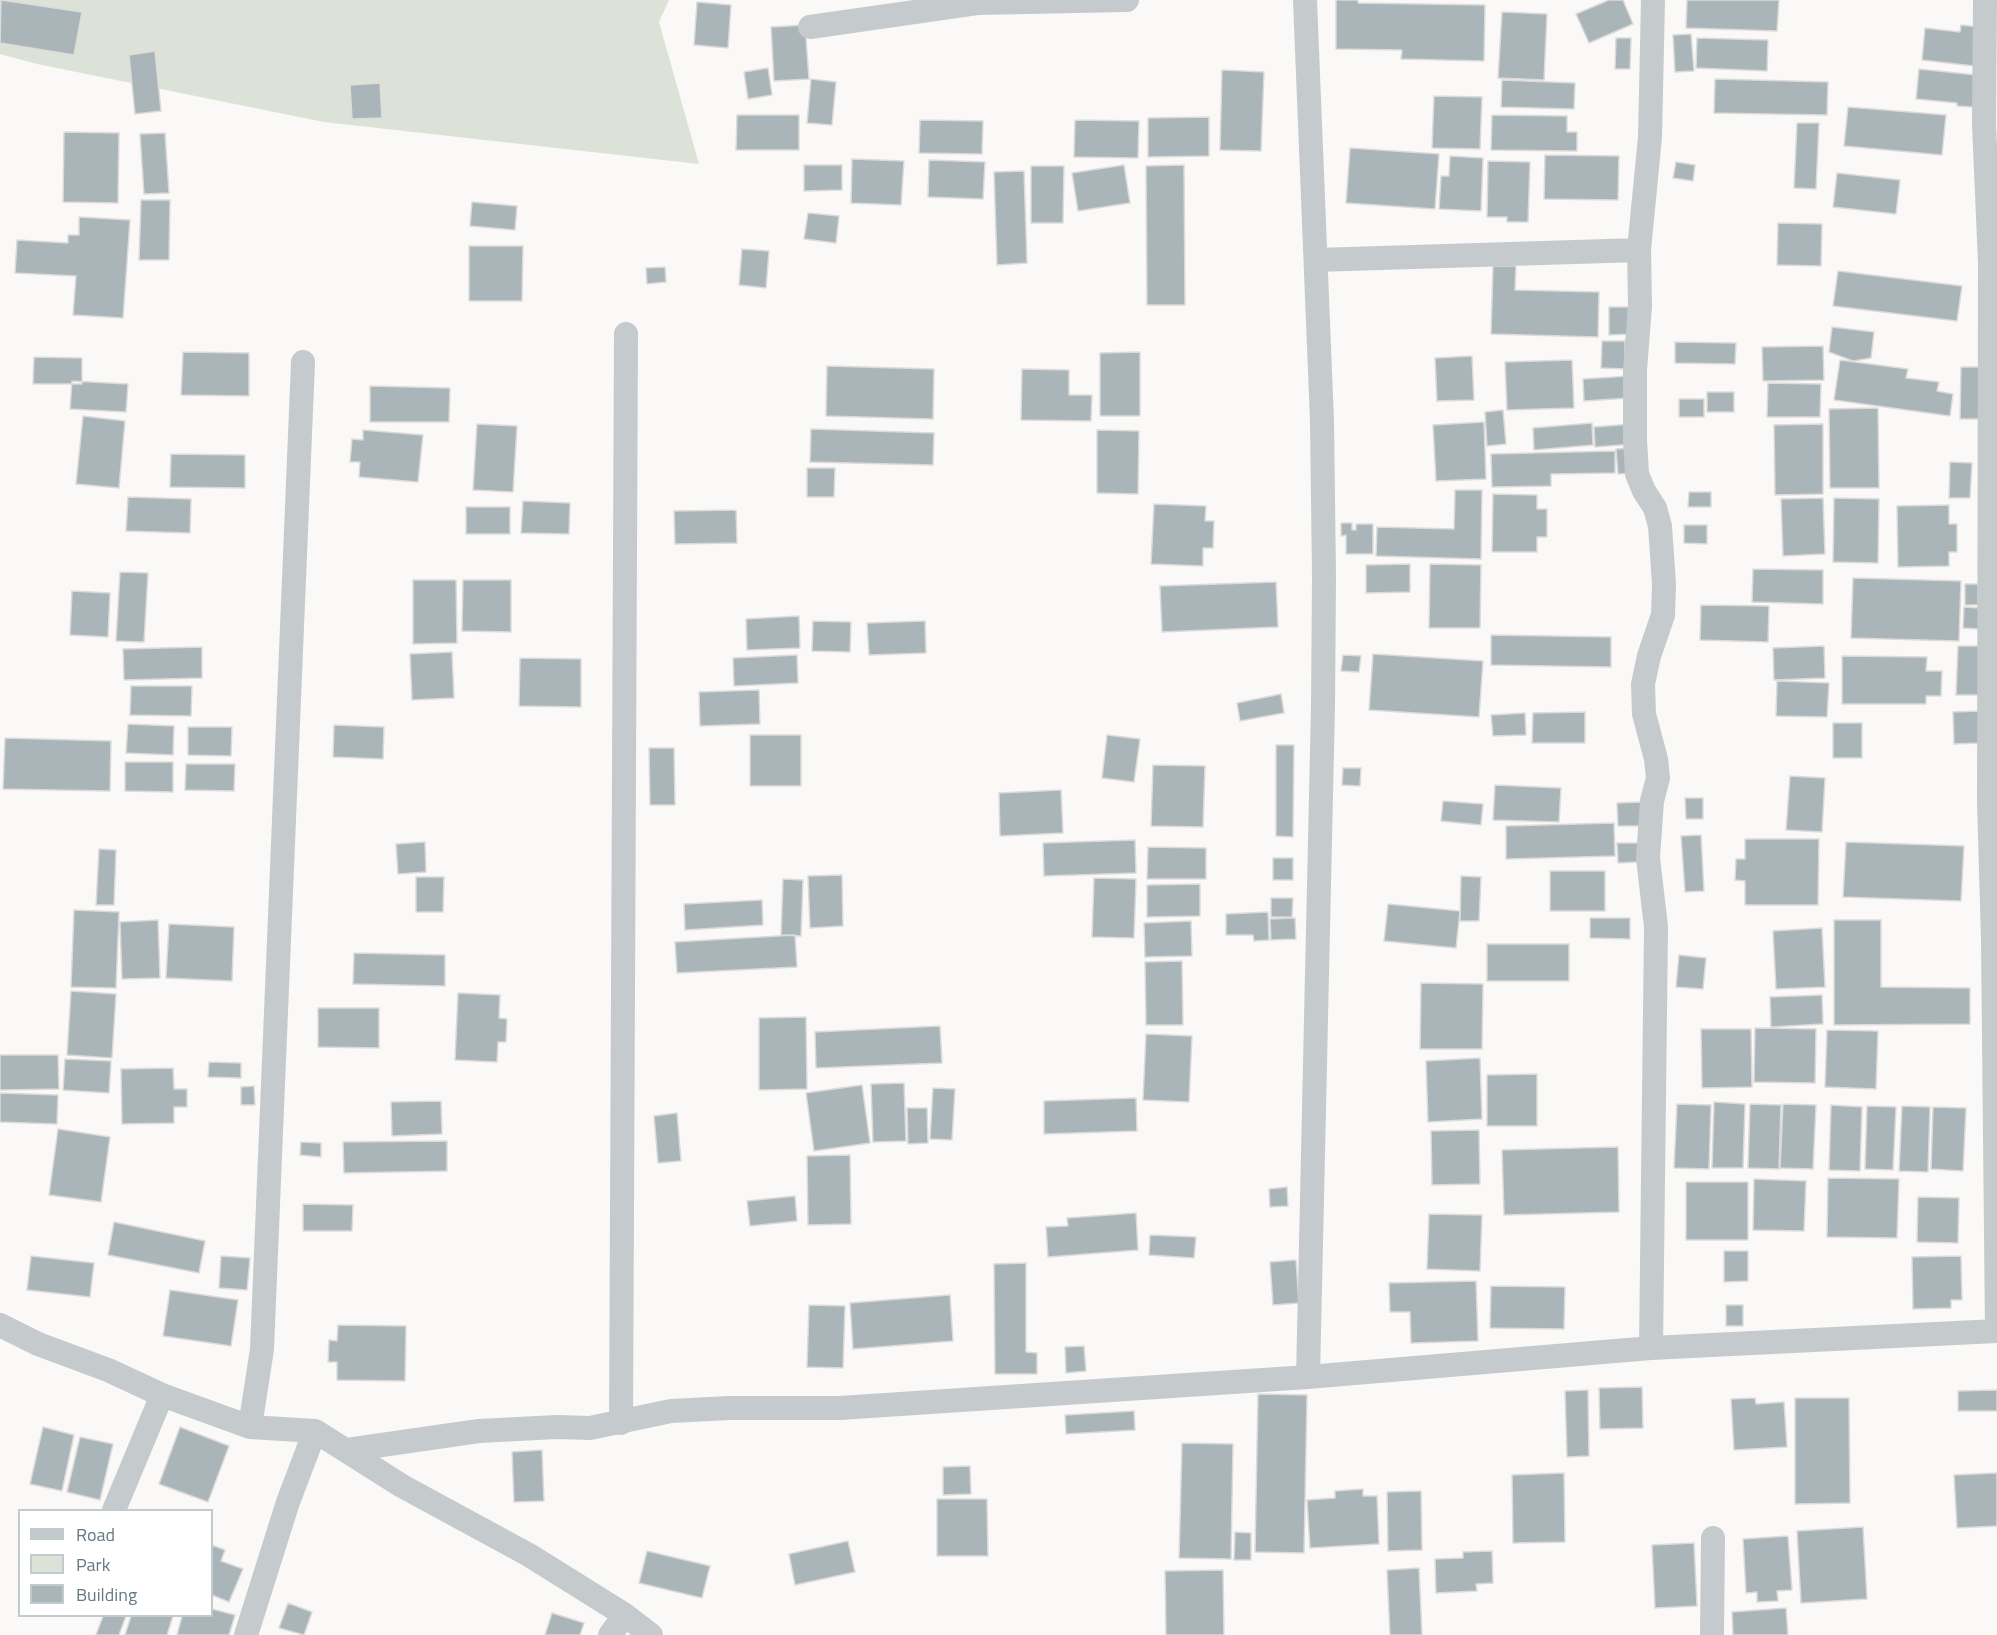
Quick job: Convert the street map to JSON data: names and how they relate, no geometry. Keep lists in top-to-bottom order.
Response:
{
  "legend": ["Road", "Park", "Building"]
}
